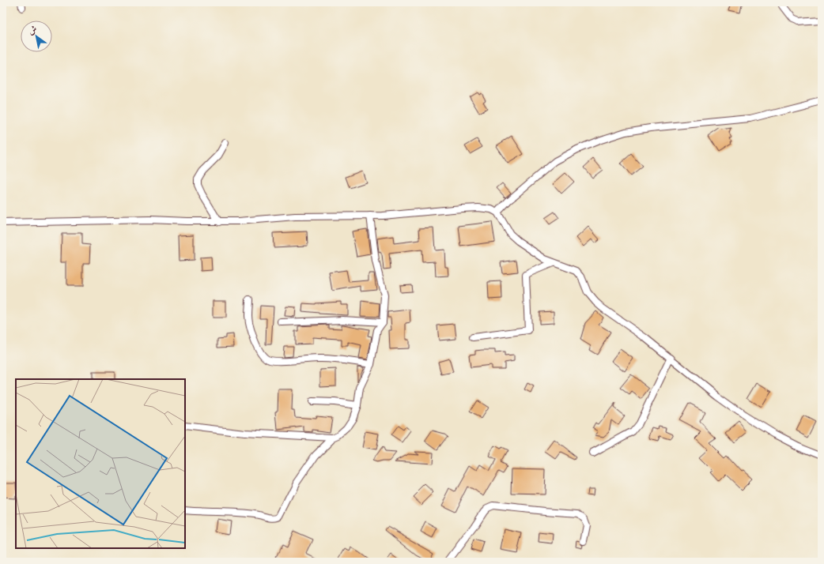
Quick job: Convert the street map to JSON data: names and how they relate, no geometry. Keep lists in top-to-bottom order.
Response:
{
  "north": "top left"
}
